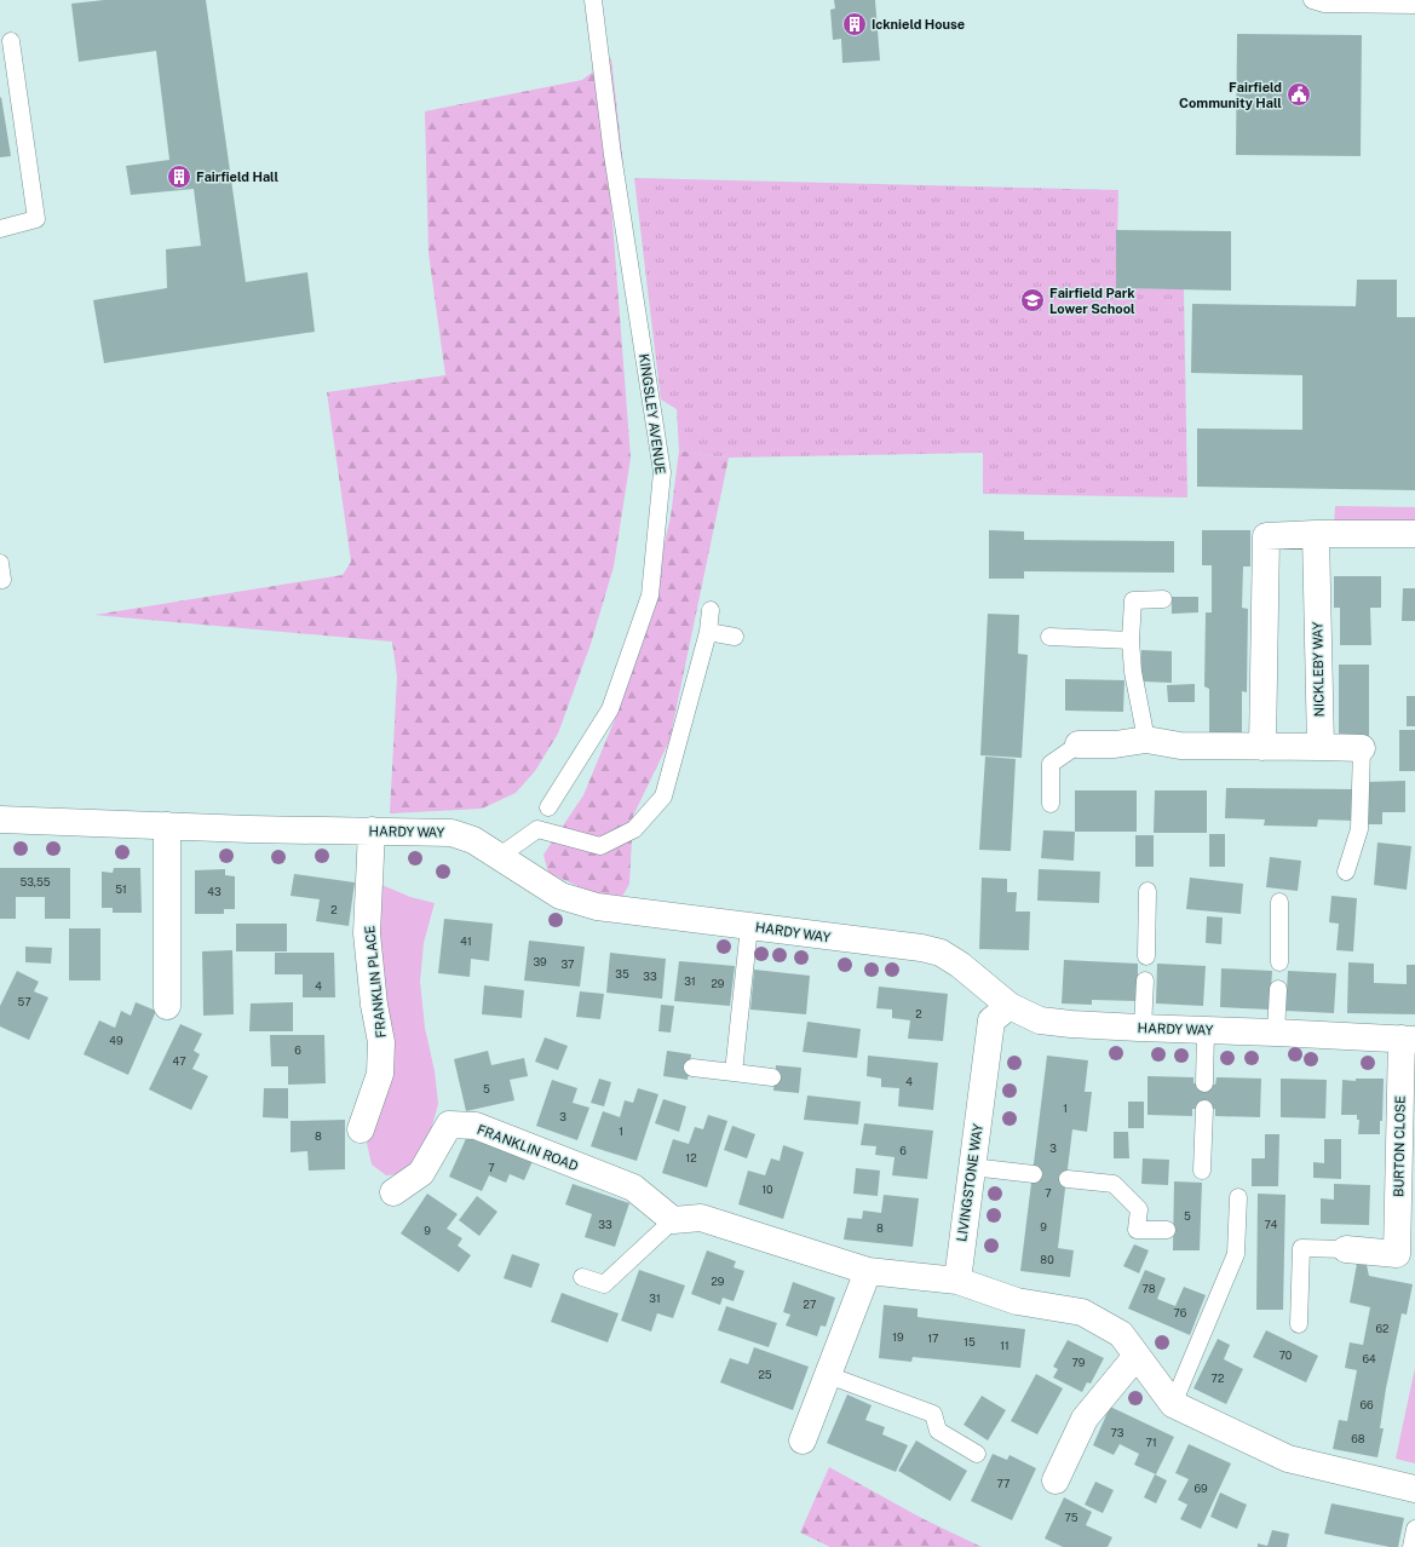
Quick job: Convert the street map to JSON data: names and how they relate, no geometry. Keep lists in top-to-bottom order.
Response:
{
  "streets": {
    "street": [
      "NICKLEBY WAY",
      "HARDY WAY",
      "FRANKLIN PLACE",
      "BURTON CLOSE",
      "FRANKLIN ROAD",
      "LIVINGSTONE WAY"
    ],
    "lane": ["KINGSLEY AVENUE"]
  },
  "crossings": [
    ["HARDY WAY", "FRANKLIN PLACE"],
    ["HARDY WAY", "BURTON CLOSE"],
    ["HARDY WAY", "LIVINGSTONE WAY"]
  ],
  "places": {
    "building": ["Icknield House", "Fairfield Hall"],
    "public building": ["Fairfield Community Hall"],
    "school or university": ["Fairfield Park Lower School"]
  },
  "house_numbers": [
    "53,55",
    "51",
    "43",
    "2",
    "41",
    "39",
    "37",
    "35",
    "33",
    "31",
    "29",
    "4",
    "57",
    "2",
    "49",
    "6",
    "47",
    "4",
    "5",
    "1",
    "3",
    "1",
    "8",
    "3",
    "6",
    "12",
    "7",
    "10",
    "7",
    "5",
    "33",
    "74",
    "9",
    "8",
    "9",
    "80",
    "29",
    "78",
    "31",
    "27",
    "76",
    "62",
    "19",
    "17",
    "15",
    "11",
    "70",
    "64",
    "79",
    "25",
    "72",
    "66",
    "73",
    "68",
    "71",
    "77",
    "69",
    "75"
  ]
}
